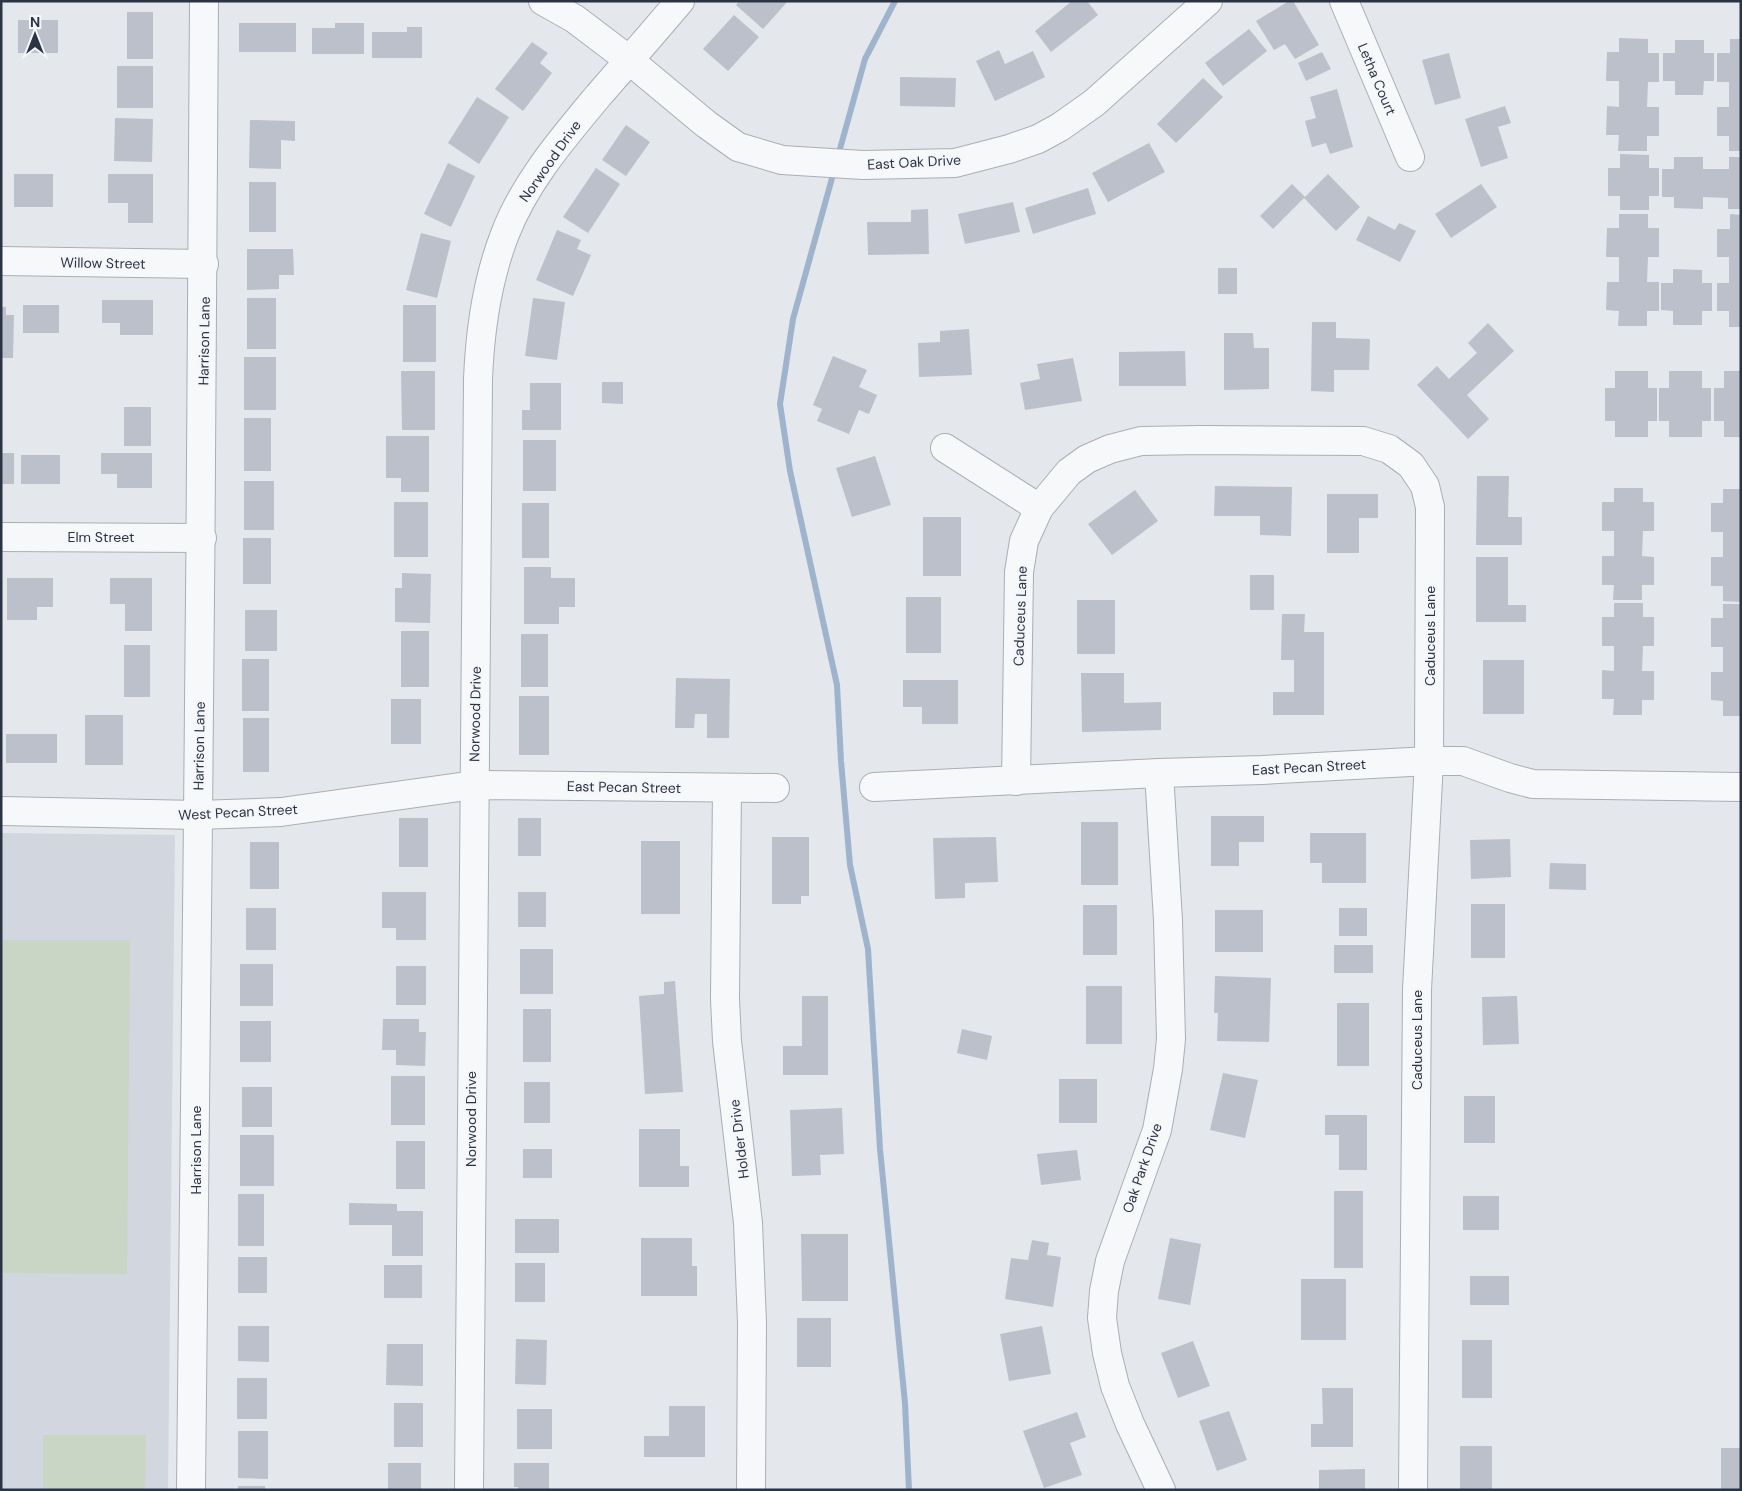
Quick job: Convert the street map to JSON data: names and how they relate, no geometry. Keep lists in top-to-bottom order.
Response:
{
  "streets": {
    "street": [
      "Letha Court",
      "Norwood Drive",
      "East Oak Drive",
      "Willow Street",
      "Harrison Lane",
      "Elm Street",
      "Caduceus Lane",
      "East Pecan Street",
      "West Pecan Street",
      "Holder Drive",
      "Oak Park Drive"
    ]
  },
  "crossings": [
    ["Norwood Drive", "East Oak Drive"],
    ["Norwood Drive", "East Pecan Street"],
    ["Norwood Drive", "West Pecan Street"],
    ["Willow Street", "Harrison Lane"],
    ["Harrison Lane", "Elm Street"],
    ["Harrison Lane", "West Pecan Street"],
    ["Caduceus Lane", "East Pecan Street"],
    ["East Pecan Street", "West Pecan Street"],
    ["East Pecan Street", "Holder Drive"],
    ["East Pecan Street", "Oak Park Drive"]
  ],
  "north": "top"
}
